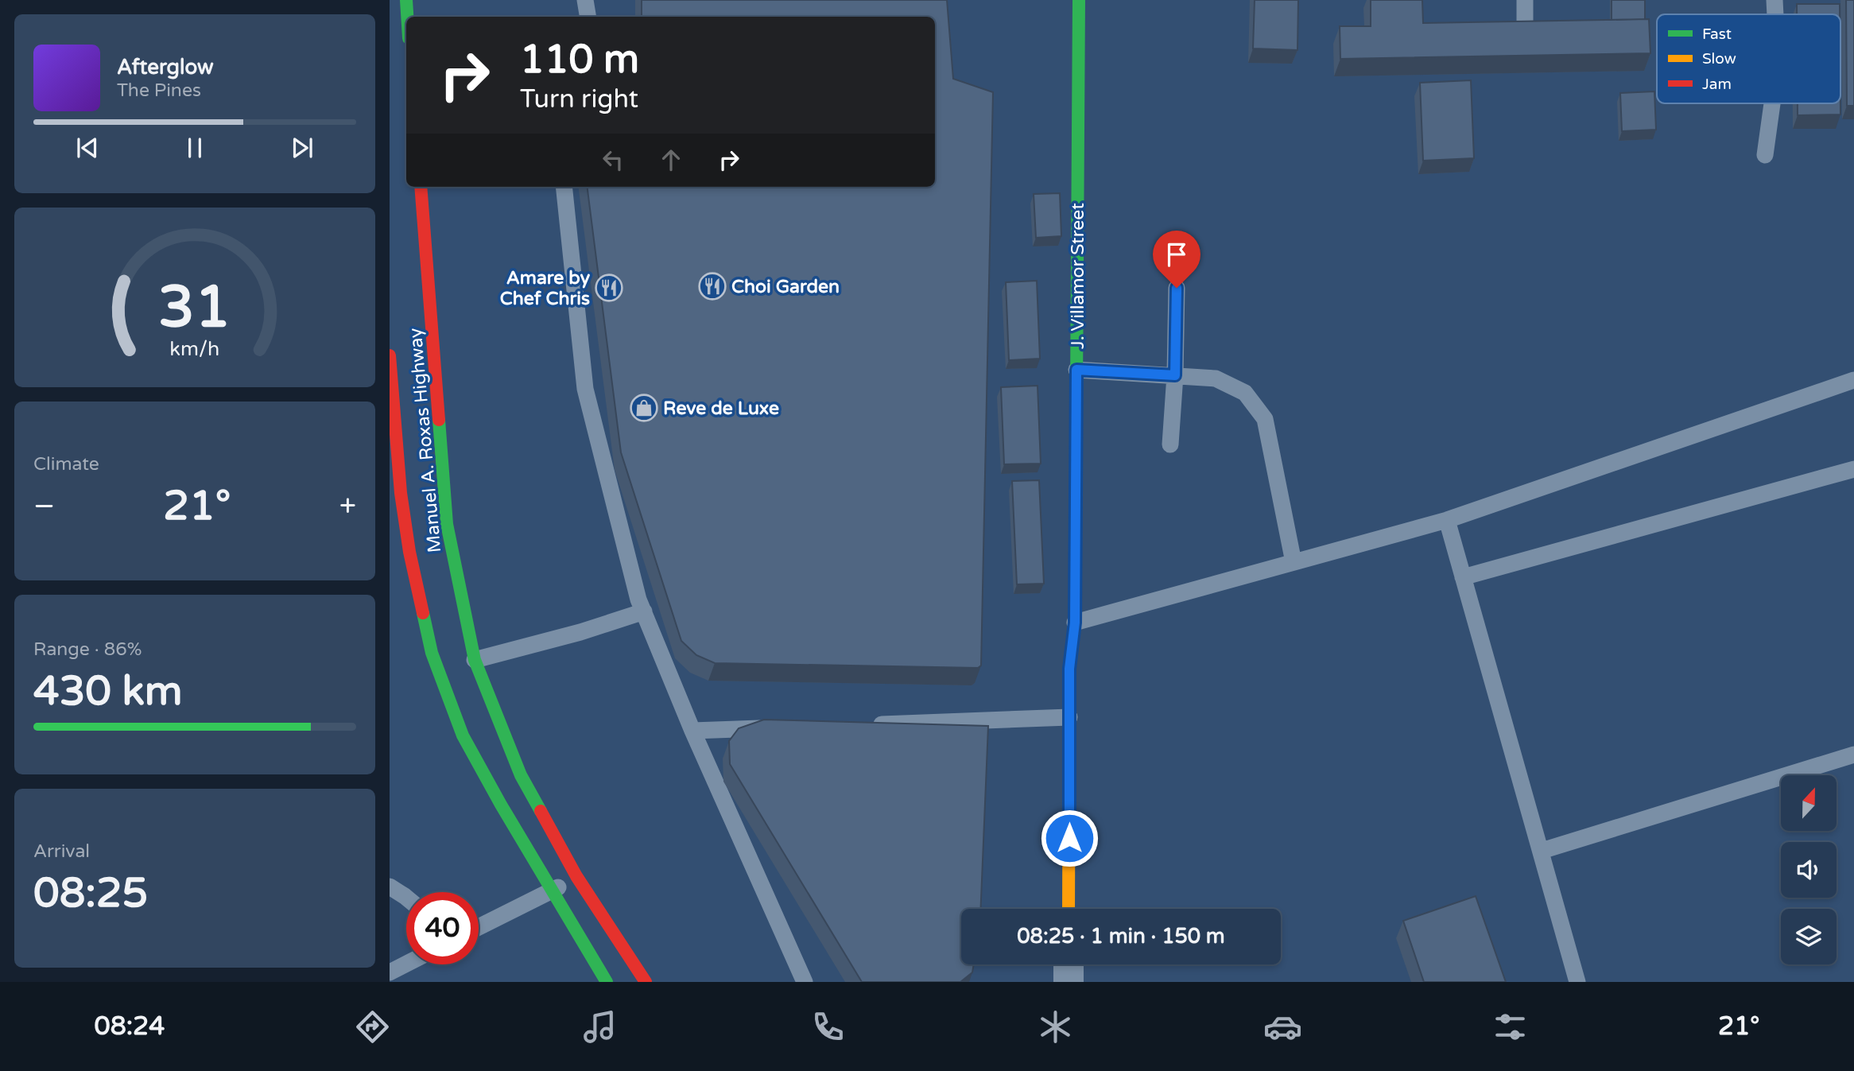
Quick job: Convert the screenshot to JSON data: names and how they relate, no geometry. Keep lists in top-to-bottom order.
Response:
{
  "streets": {
    "main road": ["J. Villamor Street", "Manuel A. Roxas Highway"]
  },
  "places": {
    "restaurant": ["Choi Garden", "Amare by Chef Chris"],
    "shop": ["Reve de Luxe"]
  },
  "legend": ["Fast", "Slow", "Jam"],
  "north": "top",
  "page": {
    "turn": ["110 m", "Turn right"],
    "song": ["Afterglow", "The Pines"],
    "tile": [
      "Climate",
      ["Range · 86%", "430 km"],
      ["Arrival", "08:25"]
    ],
    "heat": ["−", "21°", "+"],
    "limit": "40",
    "trip": "08:25 · 1 min · 150 m",
    "tabs": ["08:24", "21°"],
    "gauge": ["31", "km/h"]
  }
}
